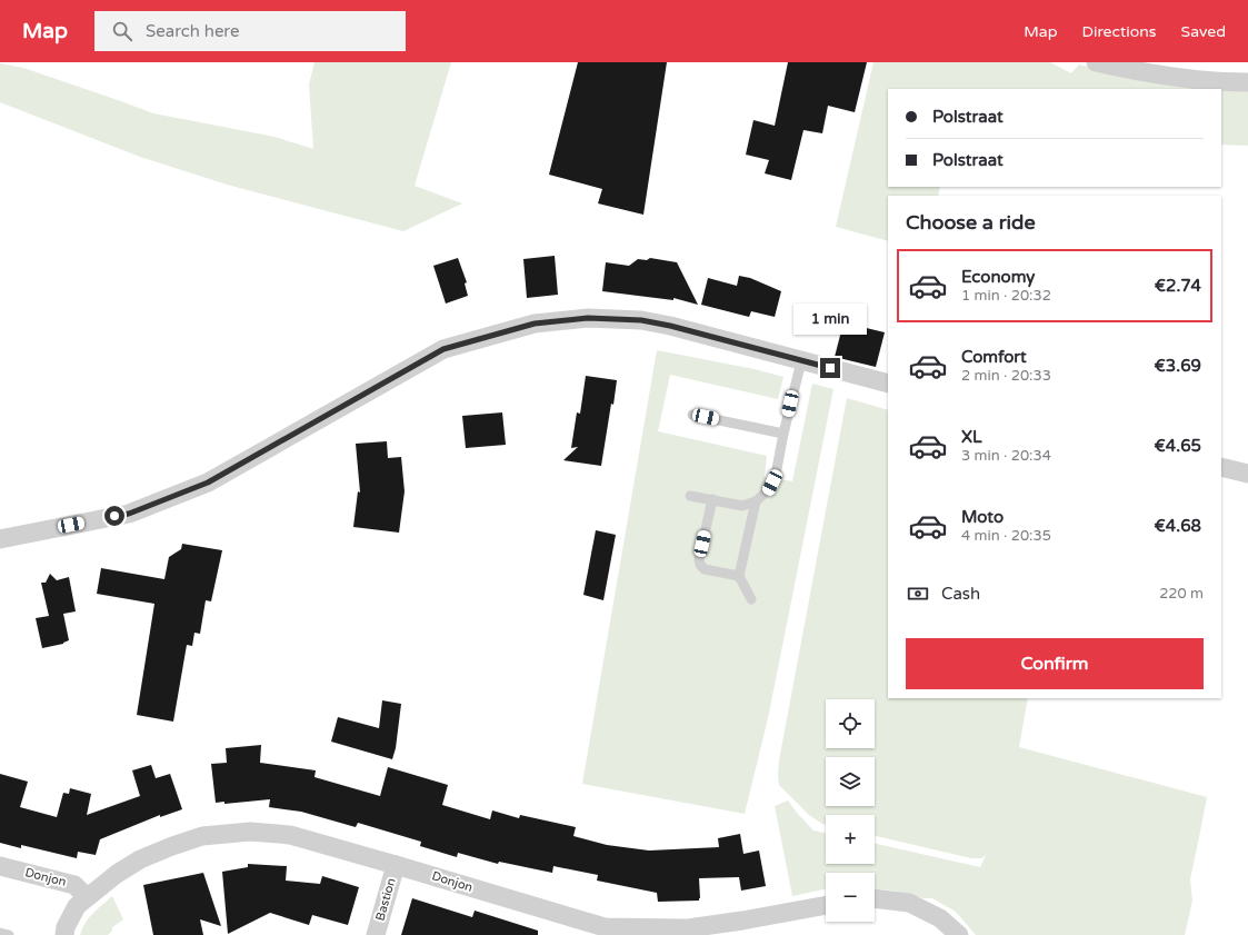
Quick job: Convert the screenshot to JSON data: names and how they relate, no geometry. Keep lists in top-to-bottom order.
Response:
{
  "streets": {
    "street": ["Donjon", "Bastion"]
  },
  "crossings": [
    ["Donjon", "Bastion"]
  ],
  "page": {
    "header": "Map",
    "search": "Search here",
    "nav": ["Map", "Directions", "Saved"],
    "banner": ["Polstraat", "Polstraat"],
    "heading": "Choose a ride",
    "list": [
      {
        "name": "Economy",
        "note": "1 min · 20:32",
        "value": "€2.74"
      },
      {
        "name": "Comfort",
        "note": "2 min · 20:33",
        "value": "€3.69"
      },
      {
        "name": "XL",
        "note": "3 min · 20:34",
        "value": "€4.65"
      },
      {
        "name": "Moto",
        "note": "4 min · 20:35",
        "value": "€4.68"
      }
    ],
    "bubble": "1 min",
    "pay": ["Cash", "220 m"],
    "buttons": "Confirm",
    "map_buttons": ["+", "−"]
  }
}
